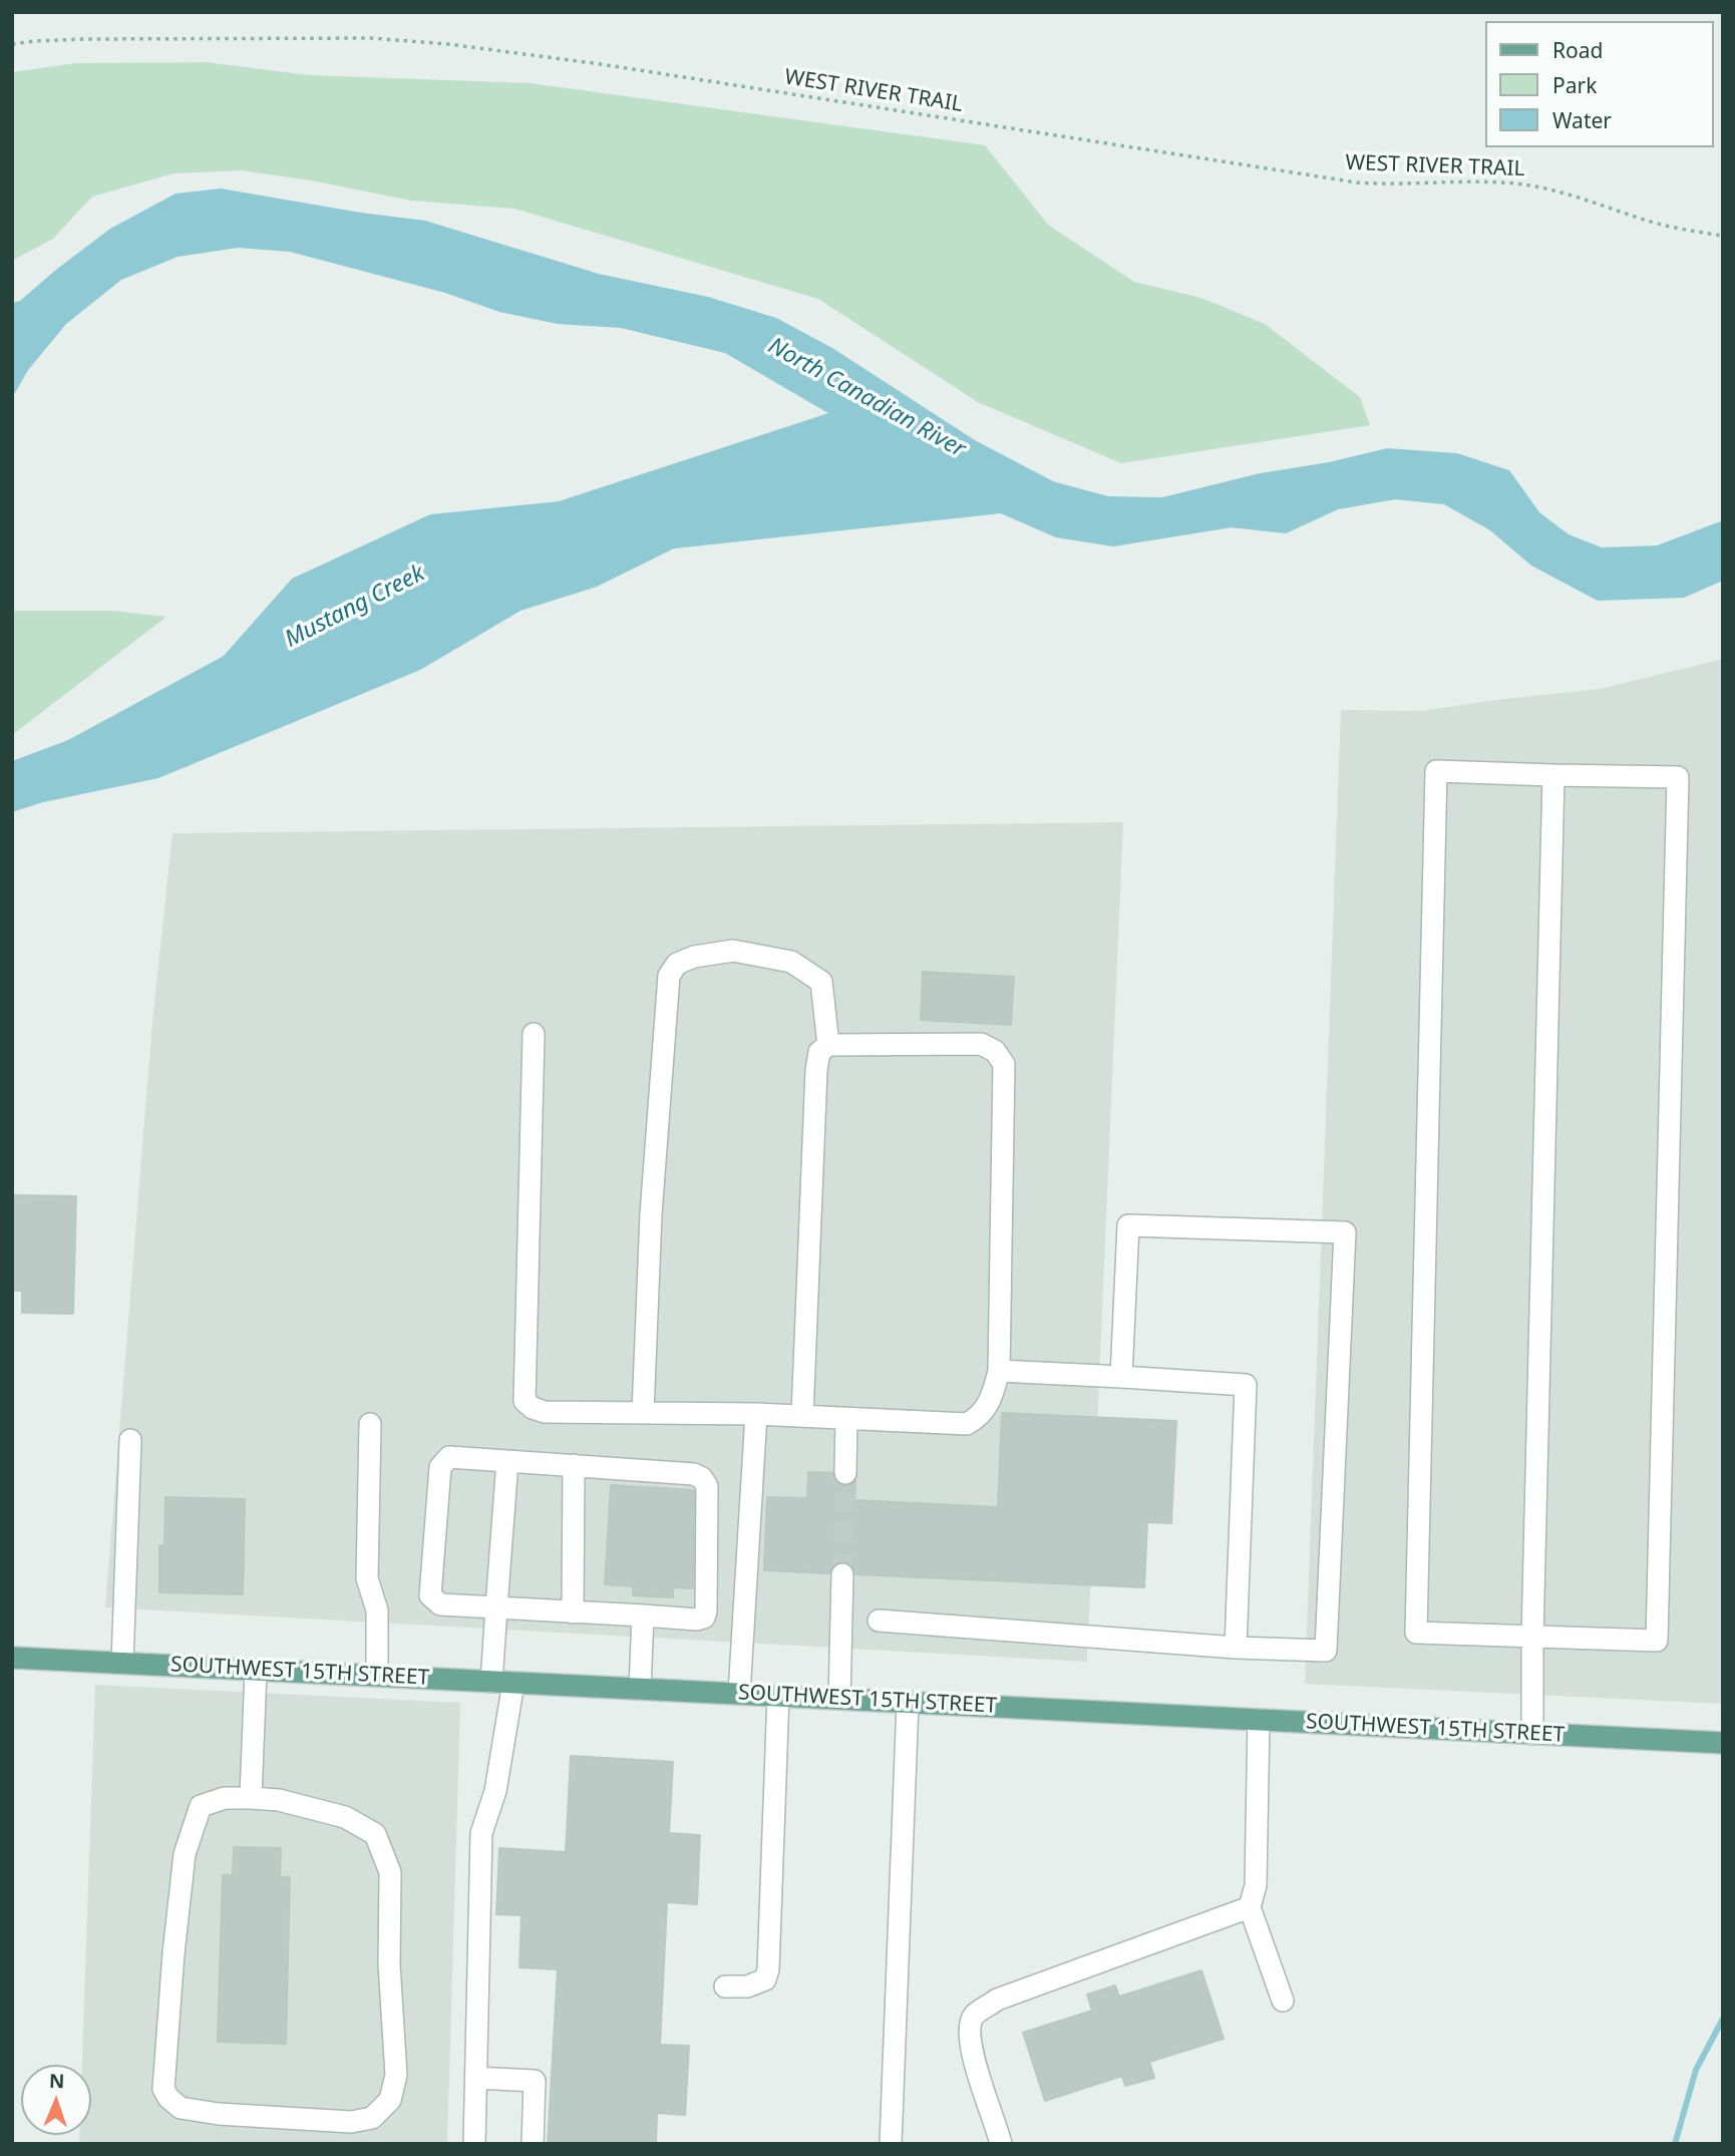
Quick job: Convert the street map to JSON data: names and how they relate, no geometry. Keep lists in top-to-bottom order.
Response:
{
  "streets": {
    "main road": ["SOUTHWEST 15TH STREET"],
    "path": ["WEST RIVER TRAIL"]
  },
  "water": ["North Canadian River", "Mustang Creek"],
  "legend": ["Road", "Park", "Water"],
  "north": "top"
}
